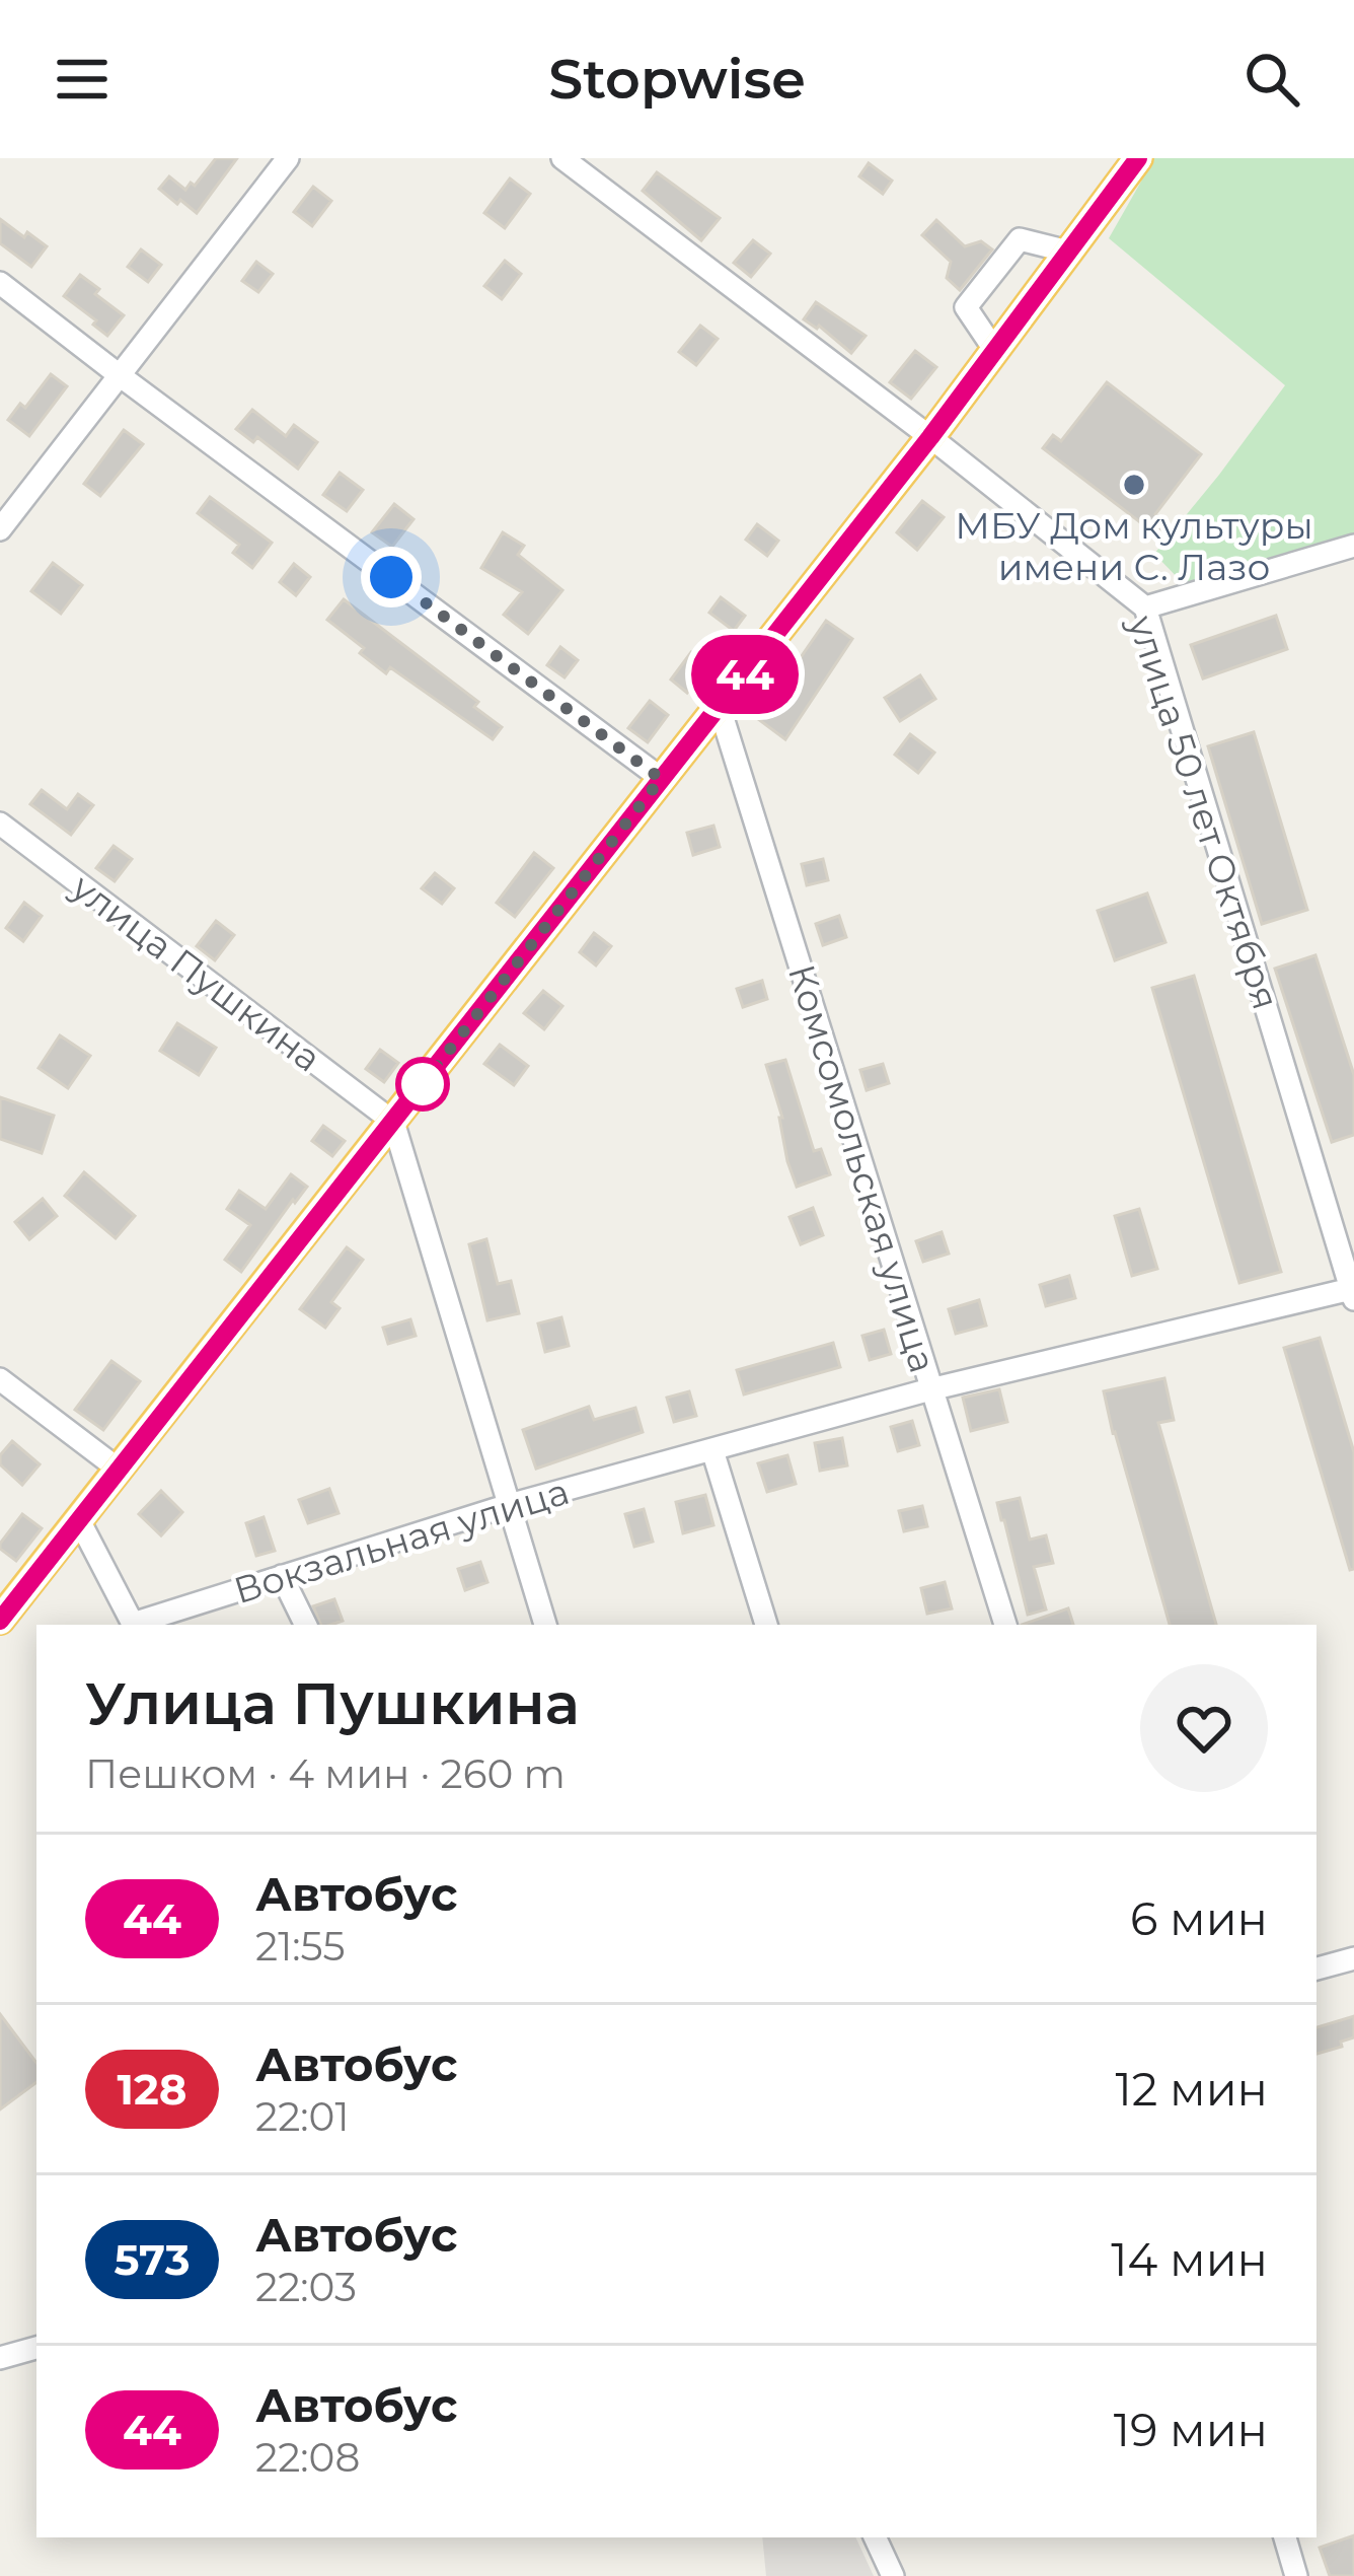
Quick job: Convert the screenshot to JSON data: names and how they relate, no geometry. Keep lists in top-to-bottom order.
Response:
{
  "streets": {
    "street": [
      "улица 50 лет Октября",
      "улица Пушкина",
      "Комсомольская улица",
      "Вокзальная улица"
    ]
  },
  "crossings": [
    ["улица 50 лет Октября", "Вокзальная улица"],
    ["Комсомольская улица", "Вокзальная улица"]
  ],
  "places": ["МБУ Дом культуры имени С. Лазо"],
  "lines": ["bus line 44"],
  "page": {
    "header": "Stopwise",
    "on_map": "44",
    "heading": ["Улица Пушкина", "Пешком · 4 мин · 260 m"],
    "list": [
      {
        "mark": "44",
        "name": "Автобус",
        "note": "21:55",
        "value": "6 мин"
      },
      {
        "mark": "128",
        "name": "Автобус",
        "note": "22:01",
        "value": "12 мин"
      },
      {
        "mark": "573",
        "name": "Автобус",
        "note": "22:03",
        "value": "14 мин"
      },
      {
        "mark": "44",
        "name": "Автобус",
        "note": "22:08",
        "value": "19 мин"
      }
    ]
  }
}
